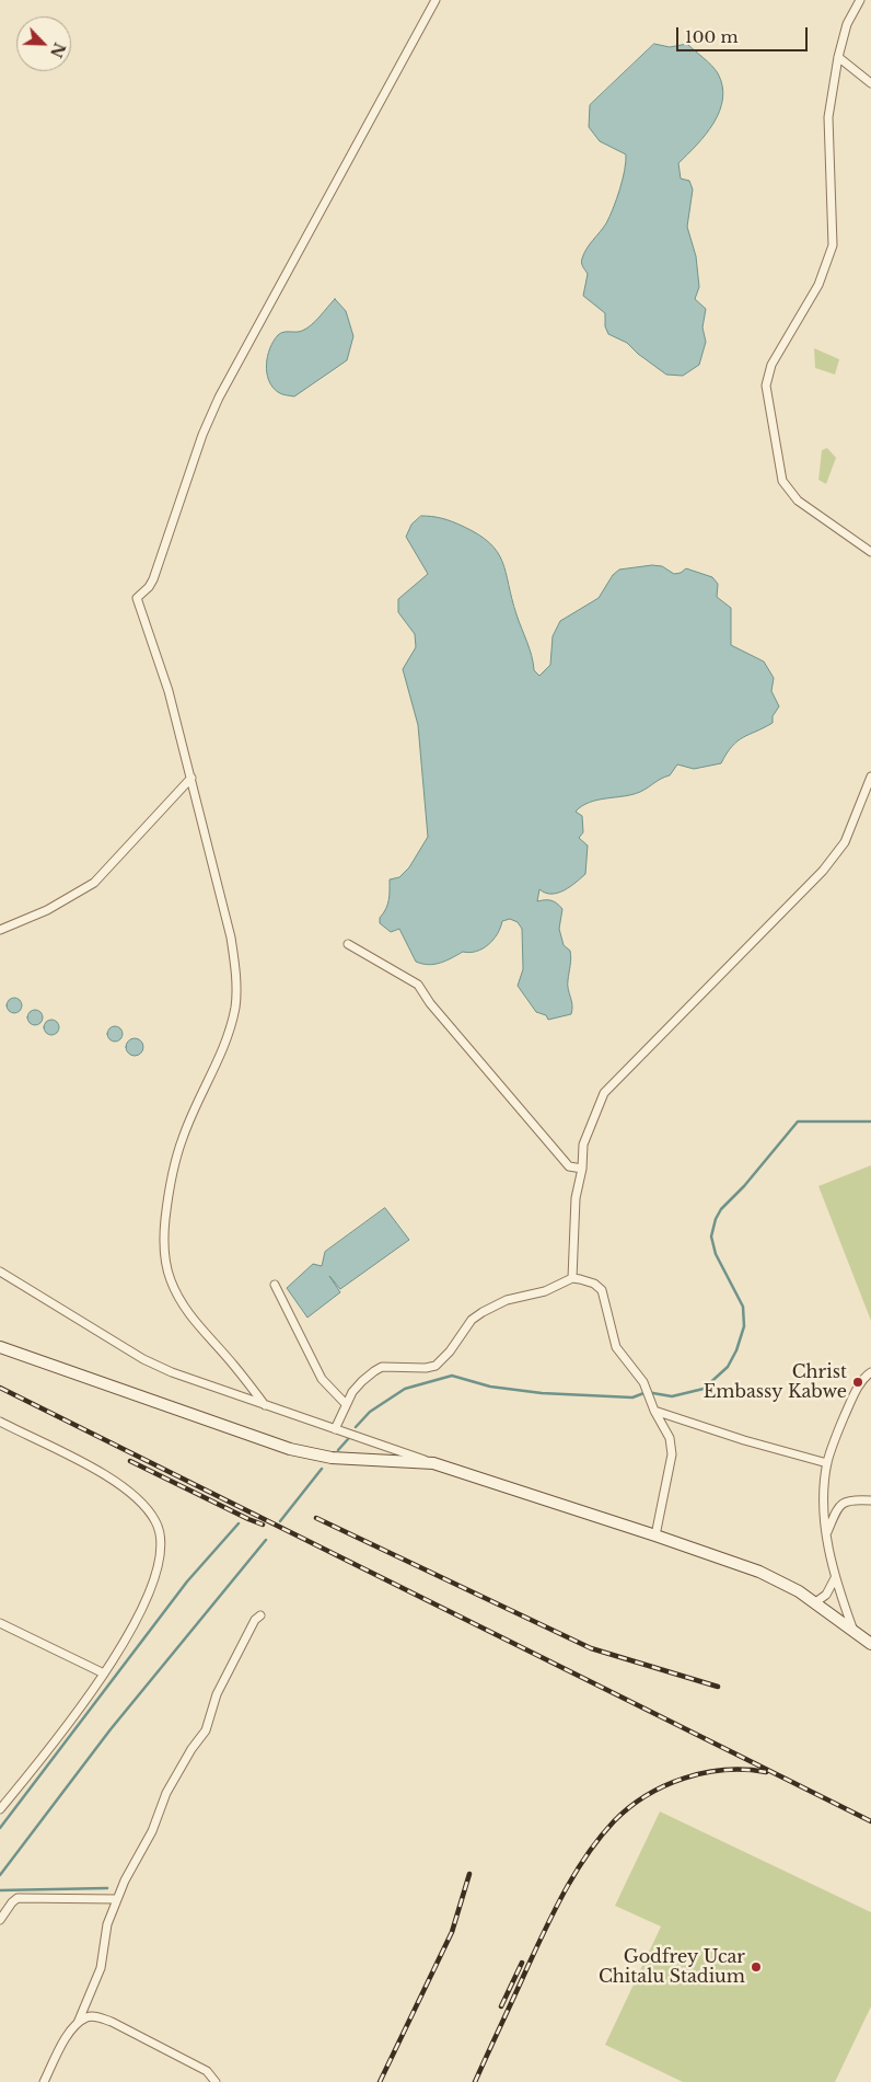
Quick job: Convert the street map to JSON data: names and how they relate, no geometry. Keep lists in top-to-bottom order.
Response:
{
  "places": ["Christ Embassy Kabwe", "Godfrey Ucar Chitalu Stadium"],
  "scale_bar": "100 m",
  "north": "bottom right"
}
